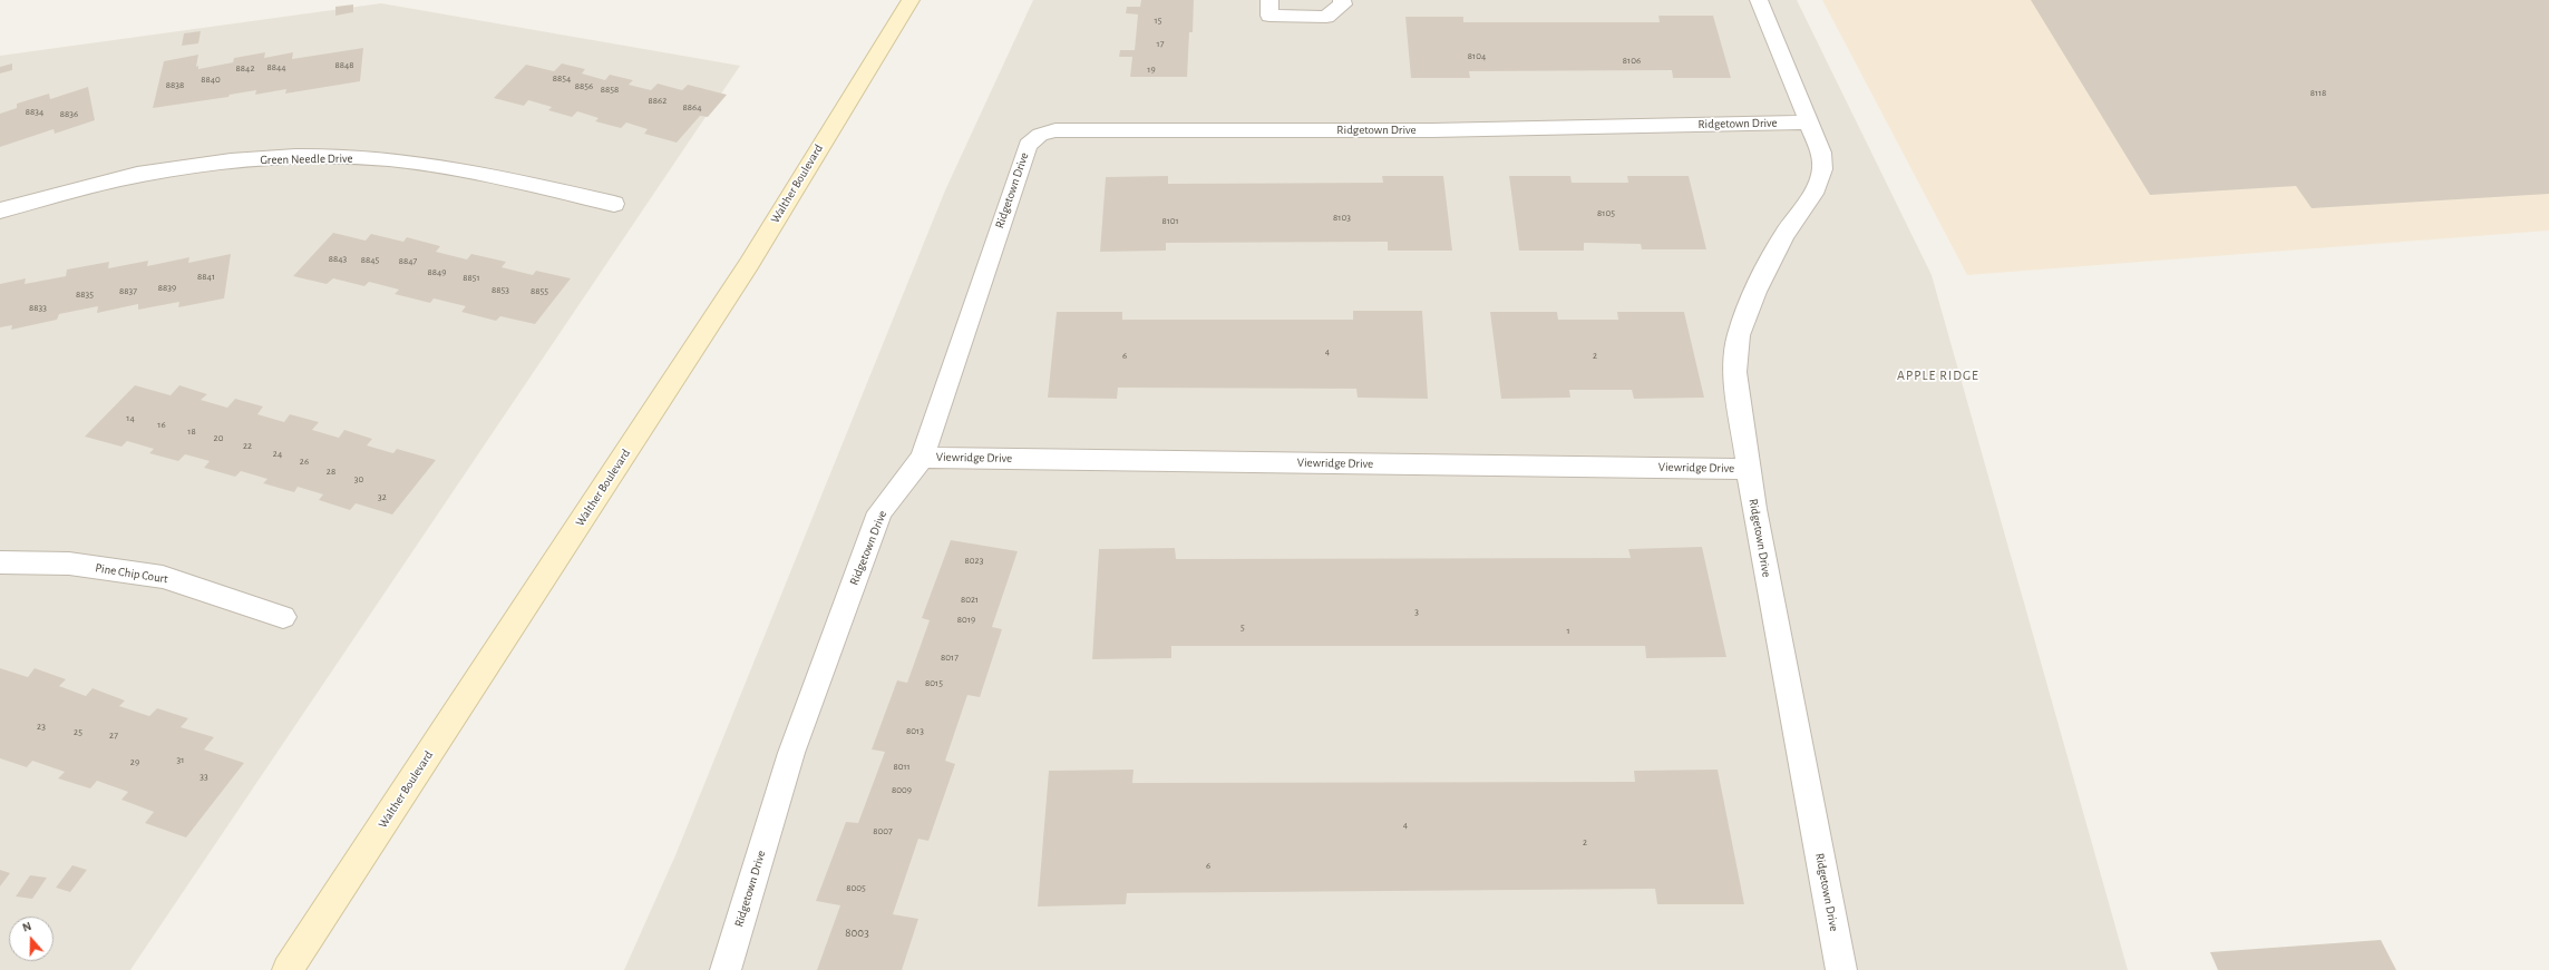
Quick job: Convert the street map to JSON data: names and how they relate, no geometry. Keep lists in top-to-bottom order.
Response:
{
  "streets": {
    "main road": ["Walther Boulevard"],
    "street": [
      "Ridgetown Drive",
      "Green Needle Drive",
      "Viewridge Drive",
      "Pine Chip Court"
    ]
  },
  "crossings": [
    ["Ridgetown Drive", "Viewridge Drive"]
  ],
  "districts": ["APPLE RIDGE"],
  "house_numbers": [
    "15",
    "17",
    "8104",
    "8106",
    "8848",
    "8844",
    "8842",
    "19",
    "8854",
    "8840",
    "8838",
    "8856",
    "8858",
    "8118",
    "8862",
    "8864",
    "8834",
    "8836",
    "8105",
    "8103",
    "8101",
    "8843",
    "8845",
    "8847",
    "8849",
    "8841",
    "8851",
    "8839",
    "8853",
    "8837",
    "8855",
    "8835",
    "8833",
    "4",
    "6",
    "2",
    "14",
    "16",
    "18",
    "20",
    "22",
    "24",
    "26",
    "28",
    "30",
    "32",
    "8023",
    "8021",
    "3",
    "8019",
    "5",
    "1",
    "8017",
    "8015",
    "23",
    "8013",
    "25",
    "27",
    "31",
    "29",
    "8011",
    "33",
    "8009",
    "4",
    "8007",
    "2",
    "6",
    "8005",
    "8003"
  ],
  "north": "top"
}
